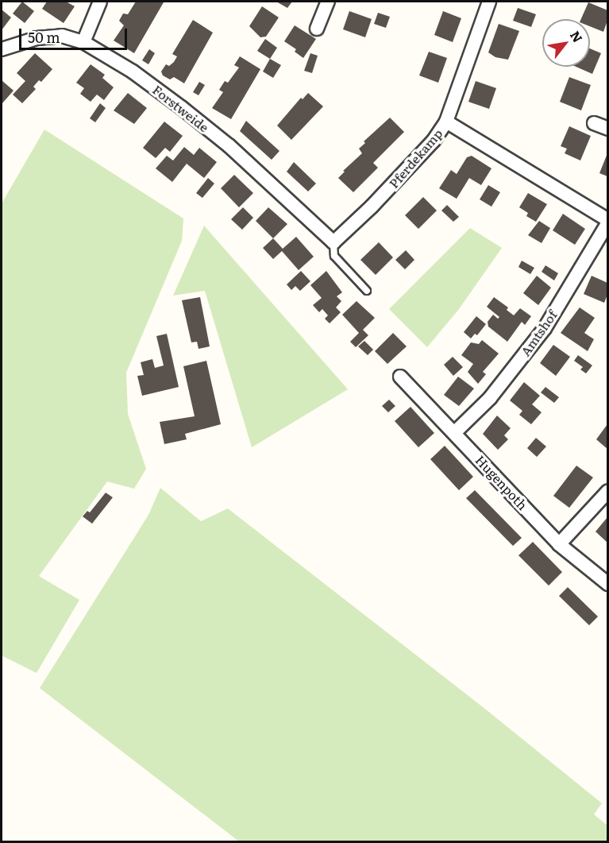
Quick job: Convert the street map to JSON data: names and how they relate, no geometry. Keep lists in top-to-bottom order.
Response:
{
  "streets": {
    "street": [
      "Forstweide",
      "Pferdekamp",
      "Amtshof",
      "Hugenpoth"
    ]
  },
  "crossings": [
    ["Forstweide", "Pferdekamp"],
    ["Amtshof", "Hugenpoth"]
  ],
  "scale_bar": "50 m",
  "north": "top right"
}
